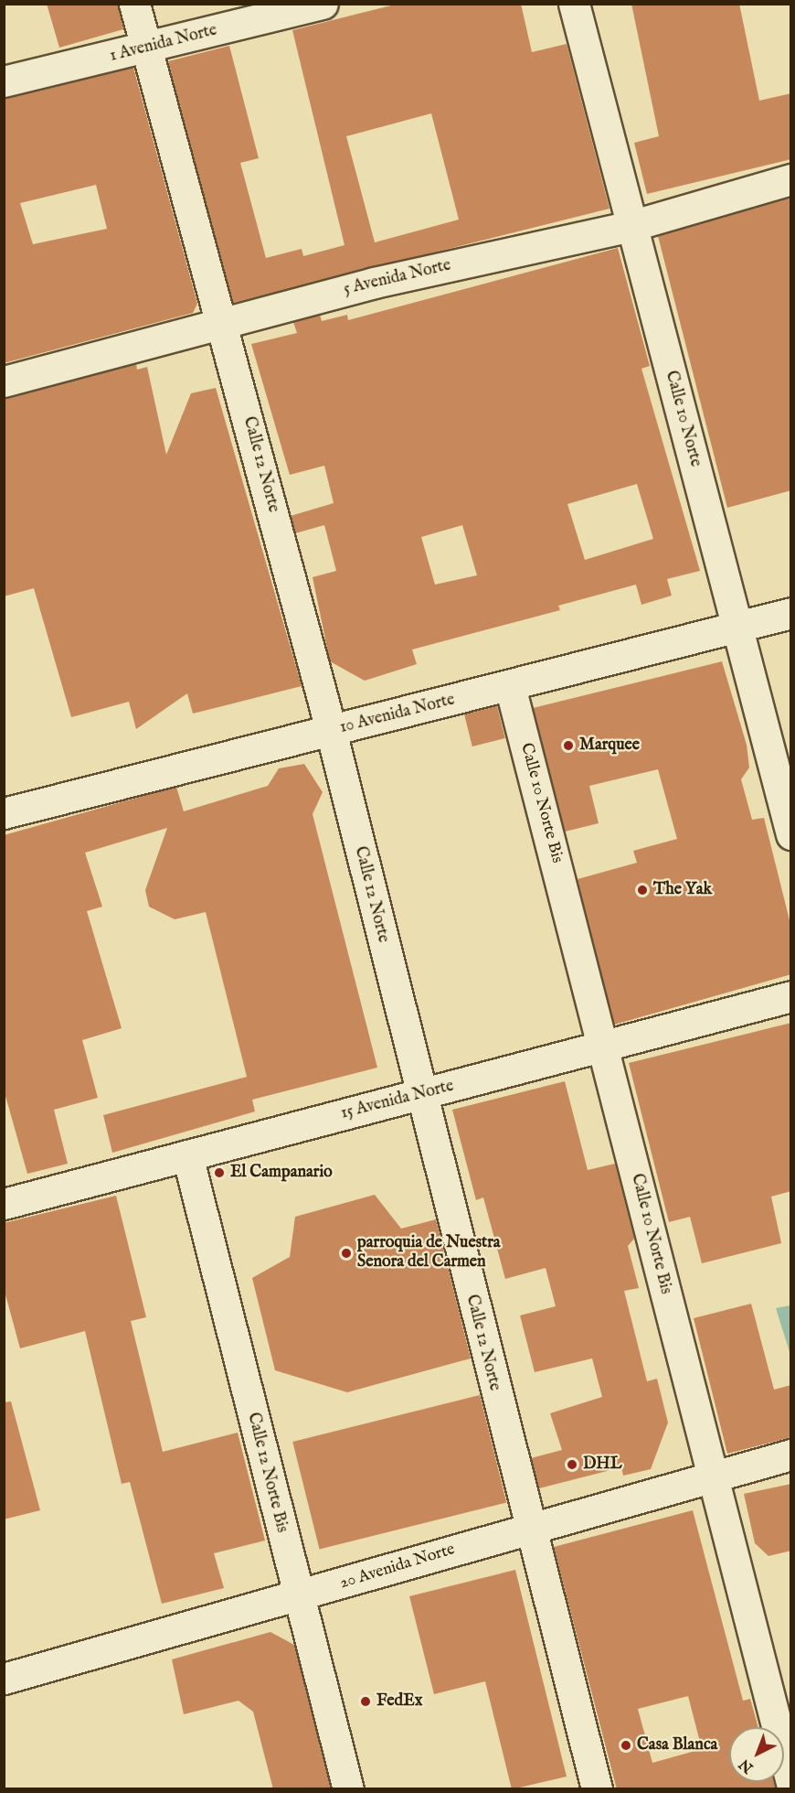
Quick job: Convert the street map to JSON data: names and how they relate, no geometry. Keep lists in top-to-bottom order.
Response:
{
  "streets": {
    "street": [
      "1 Avenida Norte",
      "5 Avenida Norte",
      "Calle 10 Norte",
      "Calle 12 Norte",
      "10 Avenida Norte",
      "Calle 10 Norte Bis",
      "15 Avenida Norte",
      "Calle 12 Norte Bis",
      "20 Avenida Norte"
    ]
  },
  "crossings": [
    ["1 Avenida Norte", "Calle 12 Norte"],
    ["5 Avenida Norte", "Calle 10 Norte"],
    ["5 Avenida Norte", "Calle 12 Norte"],
    ["Calle 10 Norte", "10 Avenida Norte"],
    ["Calle 12 Norte", "10 Avenida Norte"],
    ["Calle 12 Norte", "15 Avenida Norte"],
    ["Calle 12 Norte", "20 Avenida Norte"],
    ["10 Avenida Norte", "Calle 10 Norte Bis"],
    ["Calle 10 Norte Bis", "15 Avenida Norte"],
    ["Calle 10 Norte Bis", "20 Avenida Norte"],
    ["15 Avenida Norte", "Calle 12 Norte Bis"],
    ["Calle 12 Norte Bis", "20 Avenida Norte"]
  ],
  "places": [
    "Marquee",
    "The Yak",
    "El Campanario",
    "parroquia de Nuestra Senora del Carmen",
    "DHL",
    "FedEx",
    "Casa Blanca"
  ],
  "north": "bottom left"
}
